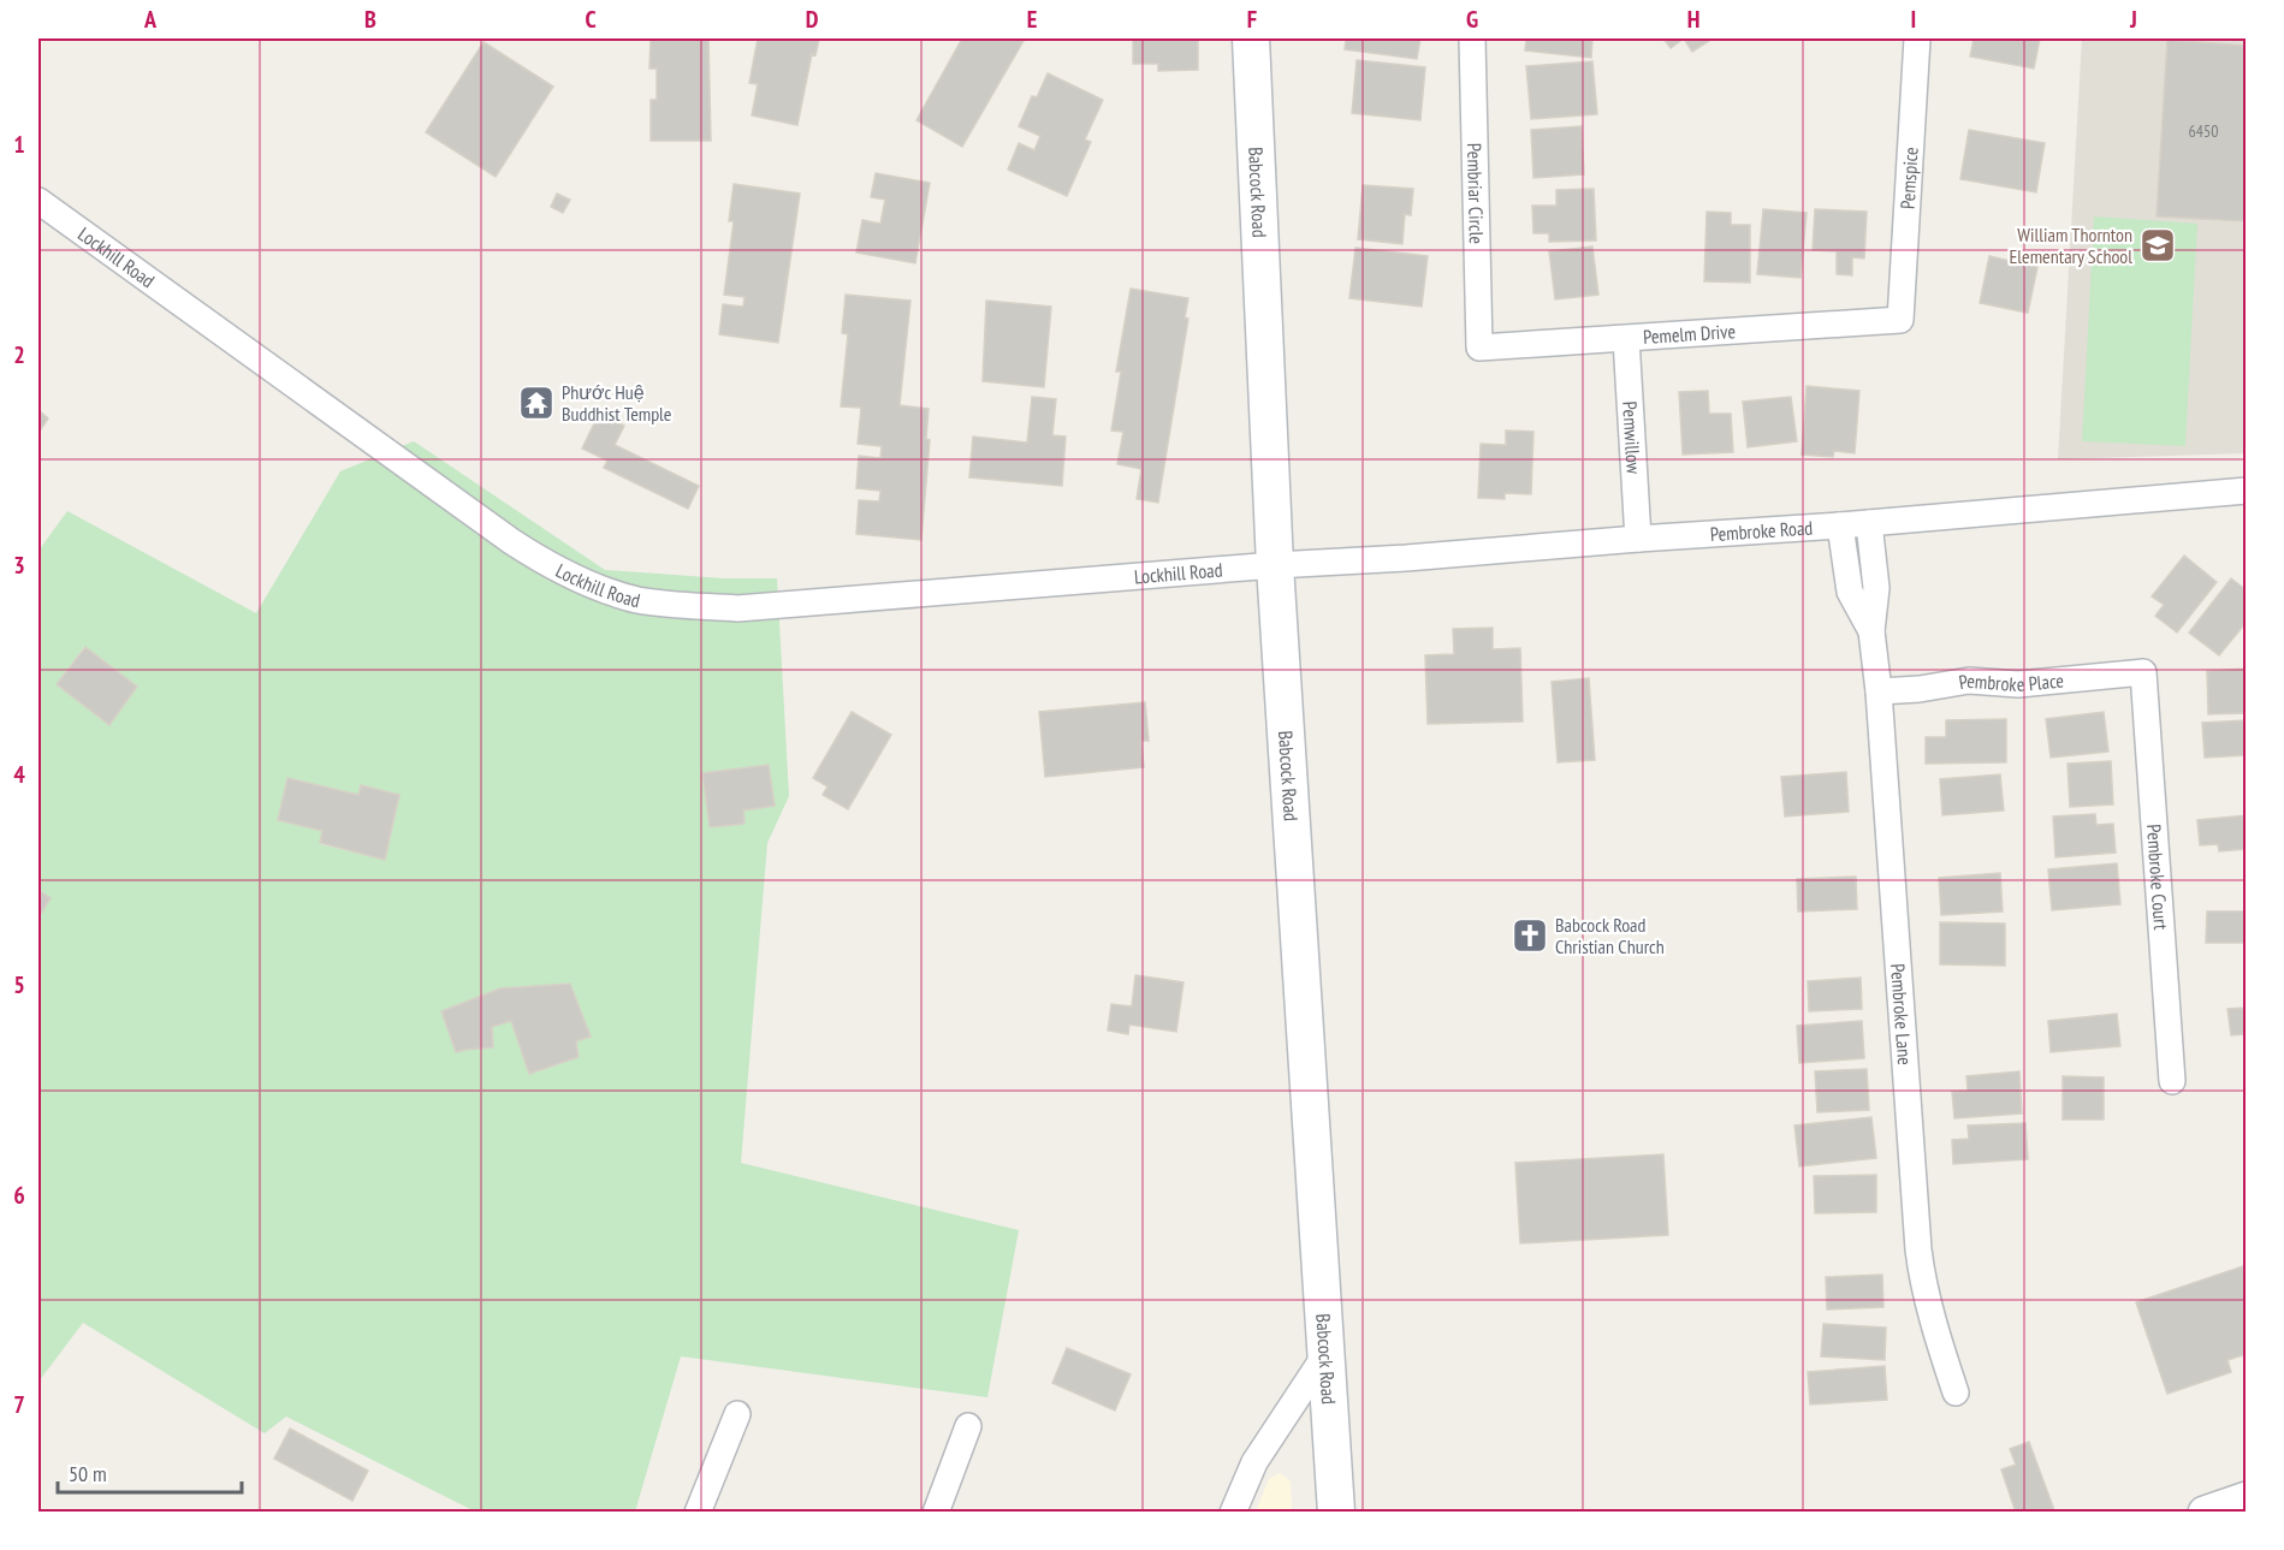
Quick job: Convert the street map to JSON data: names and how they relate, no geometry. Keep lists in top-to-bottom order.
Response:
{
  "streets": {
    "main road": ["Babcock Road"],
    "street": [
      "Pemspice",
      "Pembriar Circle",
      "Lockhill Road",
      "Pemelm Drive",
      "Pemwillow",
      "Pembroke Road",
      "Pembroke Place",
      "Pembroke Court",
      "Pembroke Lane"
    ]
  },
  "crossings": [
    ["Pemspice", "Pemelm Drive"],
    ["Babcock Road", "Lockhill Road"],
    ["Babcock Road", "Pembroke Road"],
    ["Pembriar Circle", "Pemelm Drive"],
    ["Lockhill Road", "Pembroke Road"],
    ["Pemelm Drive", "Pemwillow"],
    ["Pemwillow", "Pembroke Road"],
    ["Pembroke Road", "Pembroke Lane"],
    ["Pembroke Place", "Pembroke Court"],
    ["Pembroke Place", "Pembroke Lane"]
  ],
  "places": {
    "school or university": ["William Thornton Elementary School"],
    "temple": ["Phước Huệ Buddhist Temple"],
    "church": ["Babcock Road Christian Church"]
  },
  "house_numbers": ["6450"],
  "scale_bar": "50 m",
  "grid": {
    "columns": [
      "A",
      "B",
      "C",
      "D",
      "E",
      "F",
      "G",
      "H",
      "I",
      "J"
    ],
    "rows": [
      "1",
      "2",
      "3",
      "4",
      "5",
      "6",
      "7"
    ]
  }
}
